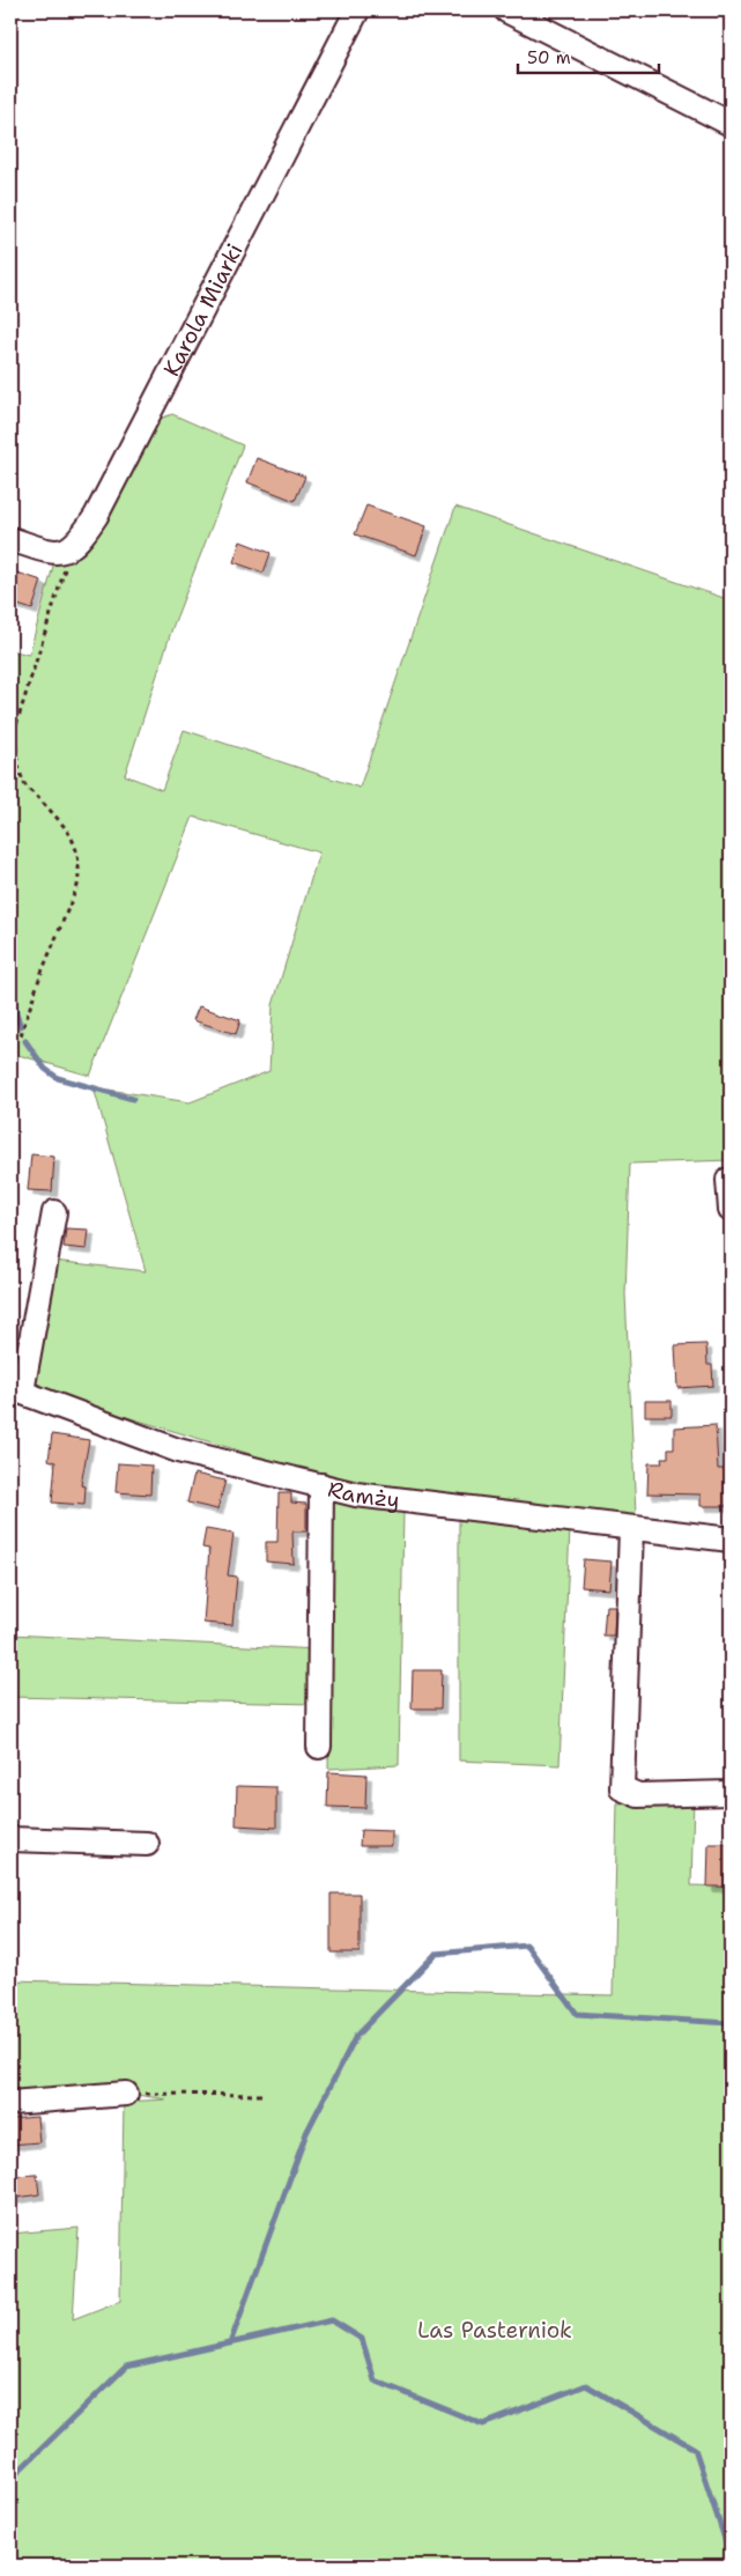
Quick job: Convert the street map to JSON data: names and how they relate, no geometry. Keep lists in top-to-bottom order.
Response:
{
  "streets": {
    "street": ["Karola Miarki", "Ramży"]
  },
  "parks": ["Las Pasterniok"],
  "scale_bar": "50 m"
}
